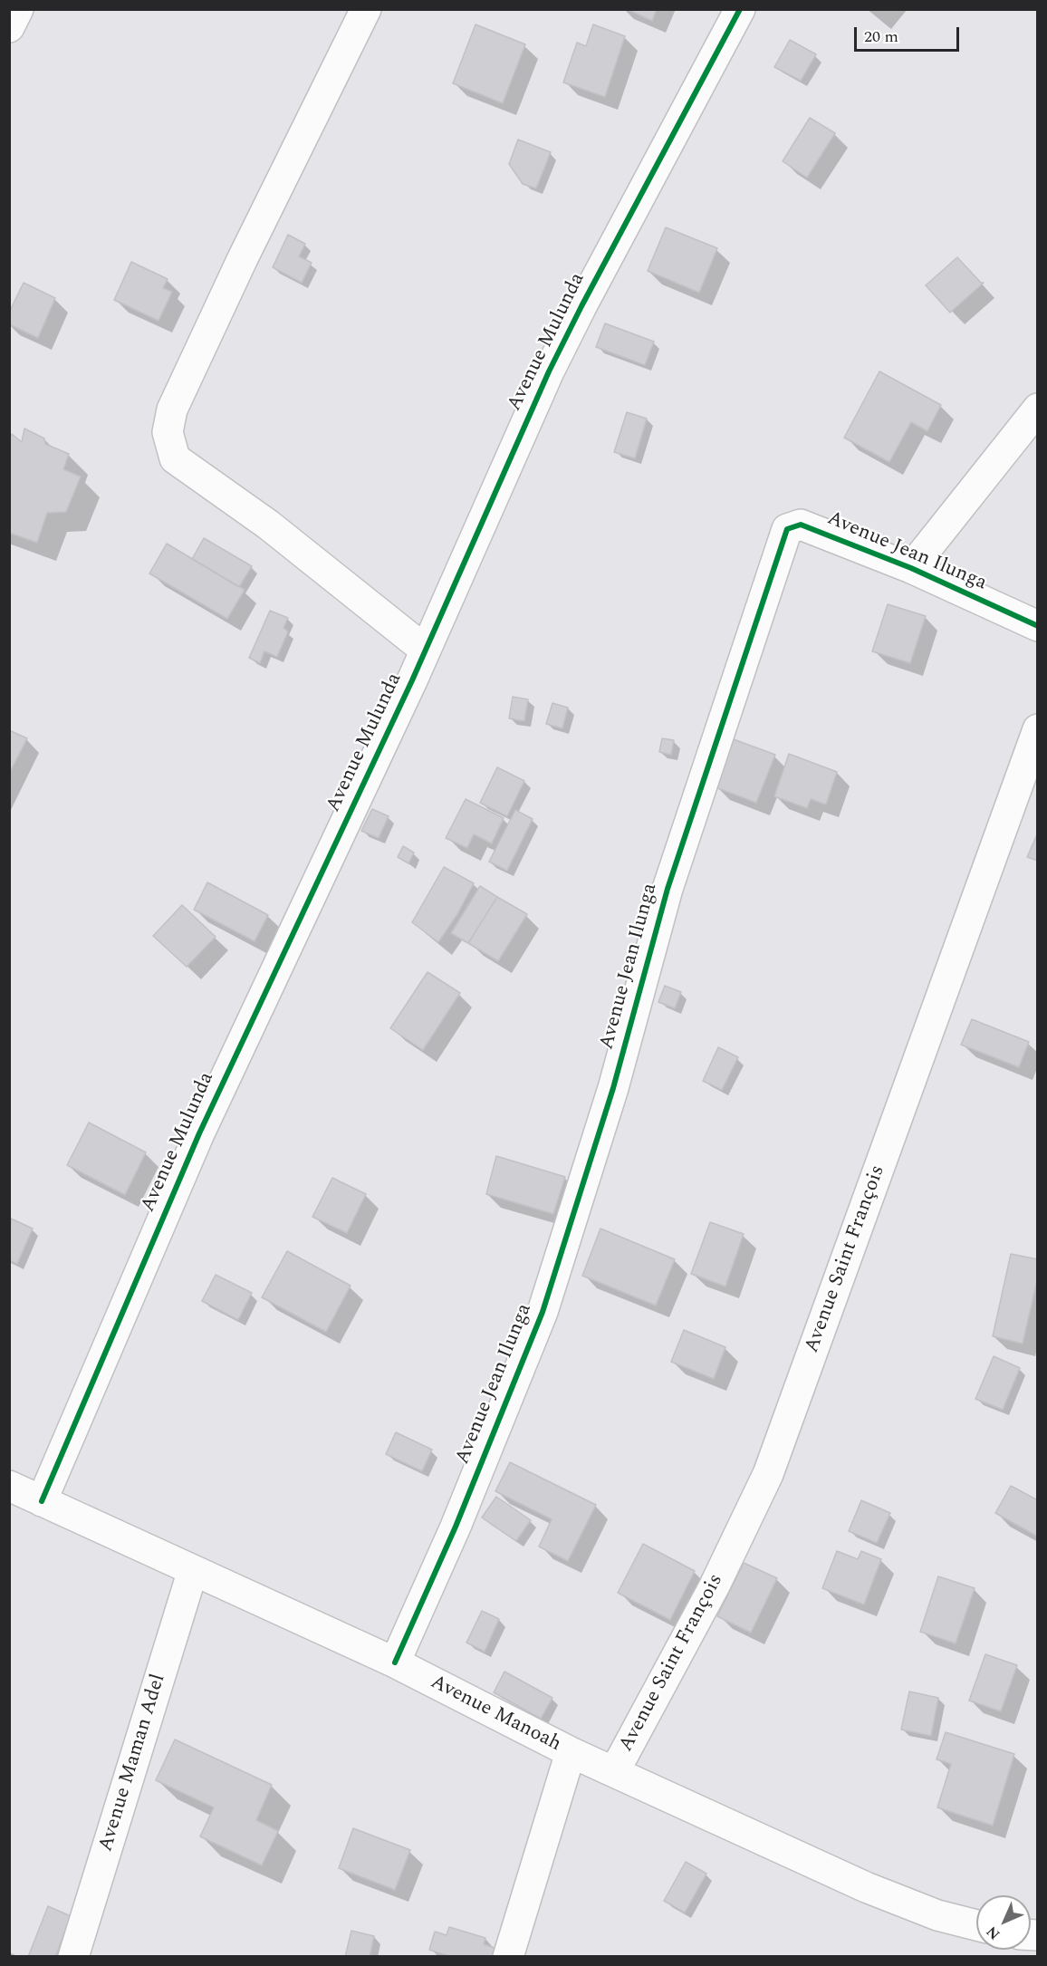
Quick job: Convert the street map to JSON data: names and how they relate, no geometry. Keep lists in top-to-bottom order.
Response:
{
  "streets": {
    "street": [
      "Avenue Mulunda",
      "Avenue Jean Ilunga",
      "Avenue Saint François",
      "Avenue Manoah",
      "Avenue Maman Adel"
    ]
  },
  "crossings": [
    ["Avenue Mulunda", "Avenue Manoah"],
    ["Avenue Jean Ilunga", "Avenue Manoah"],
    ["Avenue Saint François", "Avenue Manoah"],
    ["Avenue Manoah", "Avenue Maman Adel"]
  ],
  "scale_bar": "20 m",
  "north": "bottom left"
}
